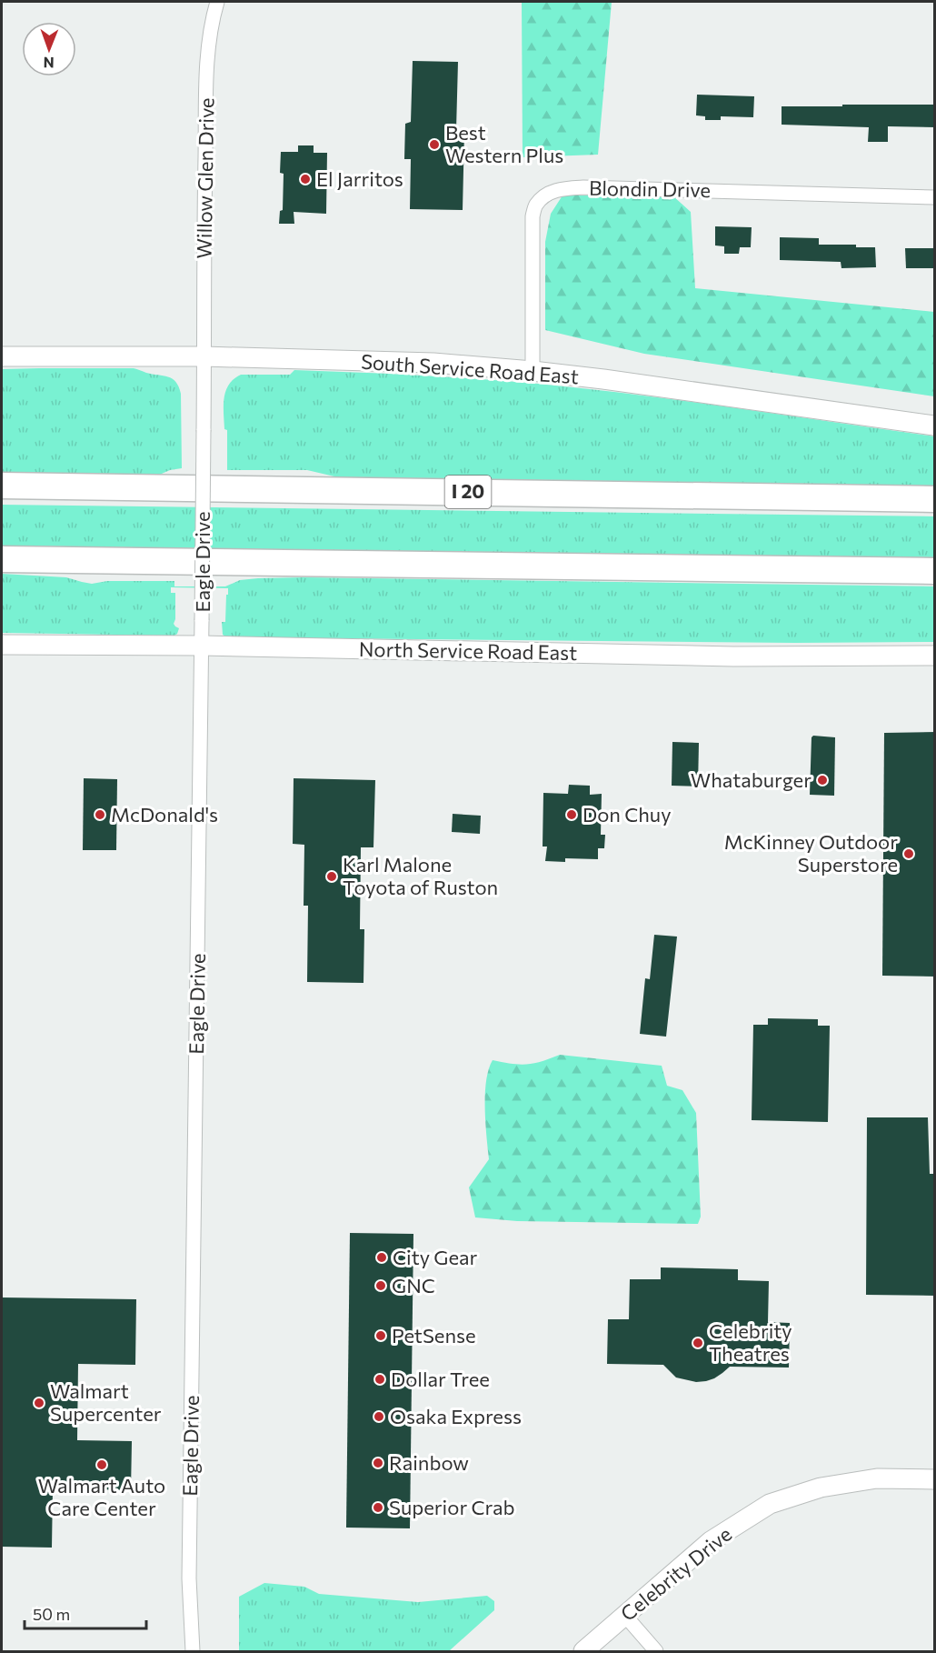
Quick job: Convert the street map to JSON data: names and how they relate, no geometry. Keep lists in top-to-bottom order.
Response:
{
  "streets": {
    "highway": ["I 20"],
    "main road": ["South Service Road East", "North Service Road East", "Celebrity Drive"],
    "street": ["Willow Glen Drive", "Blondin Drive", "Eagle Drive"]
  },
  "crossings": [
    ["Willow Glen Drive", "South Service Road East"],
    ["Willow Glen Drive", "Eagle Drive"],
    ["Blondin Drive", "South Service Road East"],
    ["South Service Road East", "Eagle Drive"],
    ["Eagle Drive", "North Service Road East"]
  ],
  "places": [
    "Best Western Plus",
    "El Jarritos",
    "Whataburger",
    "McDonald's",
    "Don Chuy",
    "McKinney Outdoor Superstore",
    "Karl Malone Toyota of Ruston",
    "City Gear",
    "GNC",
    "PetSense",
    "Celebrity Theatres",
    "Dollar Tree",
    "Walmart Supercenter",
    "Osaka Express",
    "Rainbow",
    "Walmart Auto Care Center",
    "Superior Crab"
  ],
  "scale_bar": "50 m",
  "north": "bottom"
}
